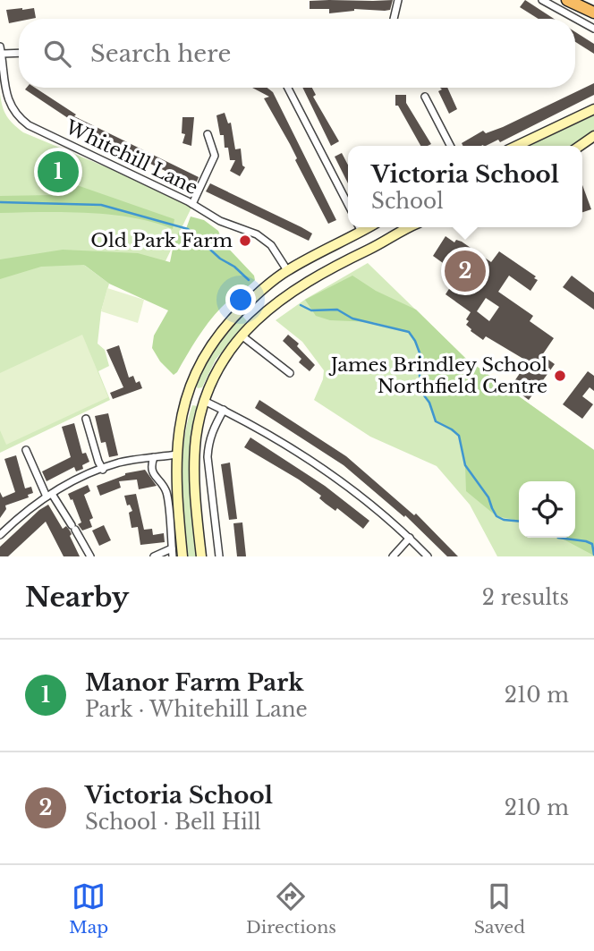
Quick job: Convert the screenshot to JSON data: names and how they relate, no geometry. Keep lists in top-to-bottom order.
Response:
{
  "streets": {
    "street": ["Whitehill Lane"]
  },
  "places": ["Old Park Farm", "James Brindley School Northfield Centre"],
  "page": {
    "search": "Search here",
    "popup": ["Victoria School", "School"],
    "pins": ["1", "2"],
    "heading": ["Nearby", "2 results"],
    "list": [
      {
        "mark": "1",
        "name": "Manor Farm Park",
        "note": "Park · Whitehill Lane",
        "value": "210 m"
      },
      {
        "mark": "2",
        "name": "Victoria School",
        "note": "School · Bell Hill",
        "value": "210 m"
      }
    ],
    "nav": ["Map", "Directions", "Saved"]
  }
}
